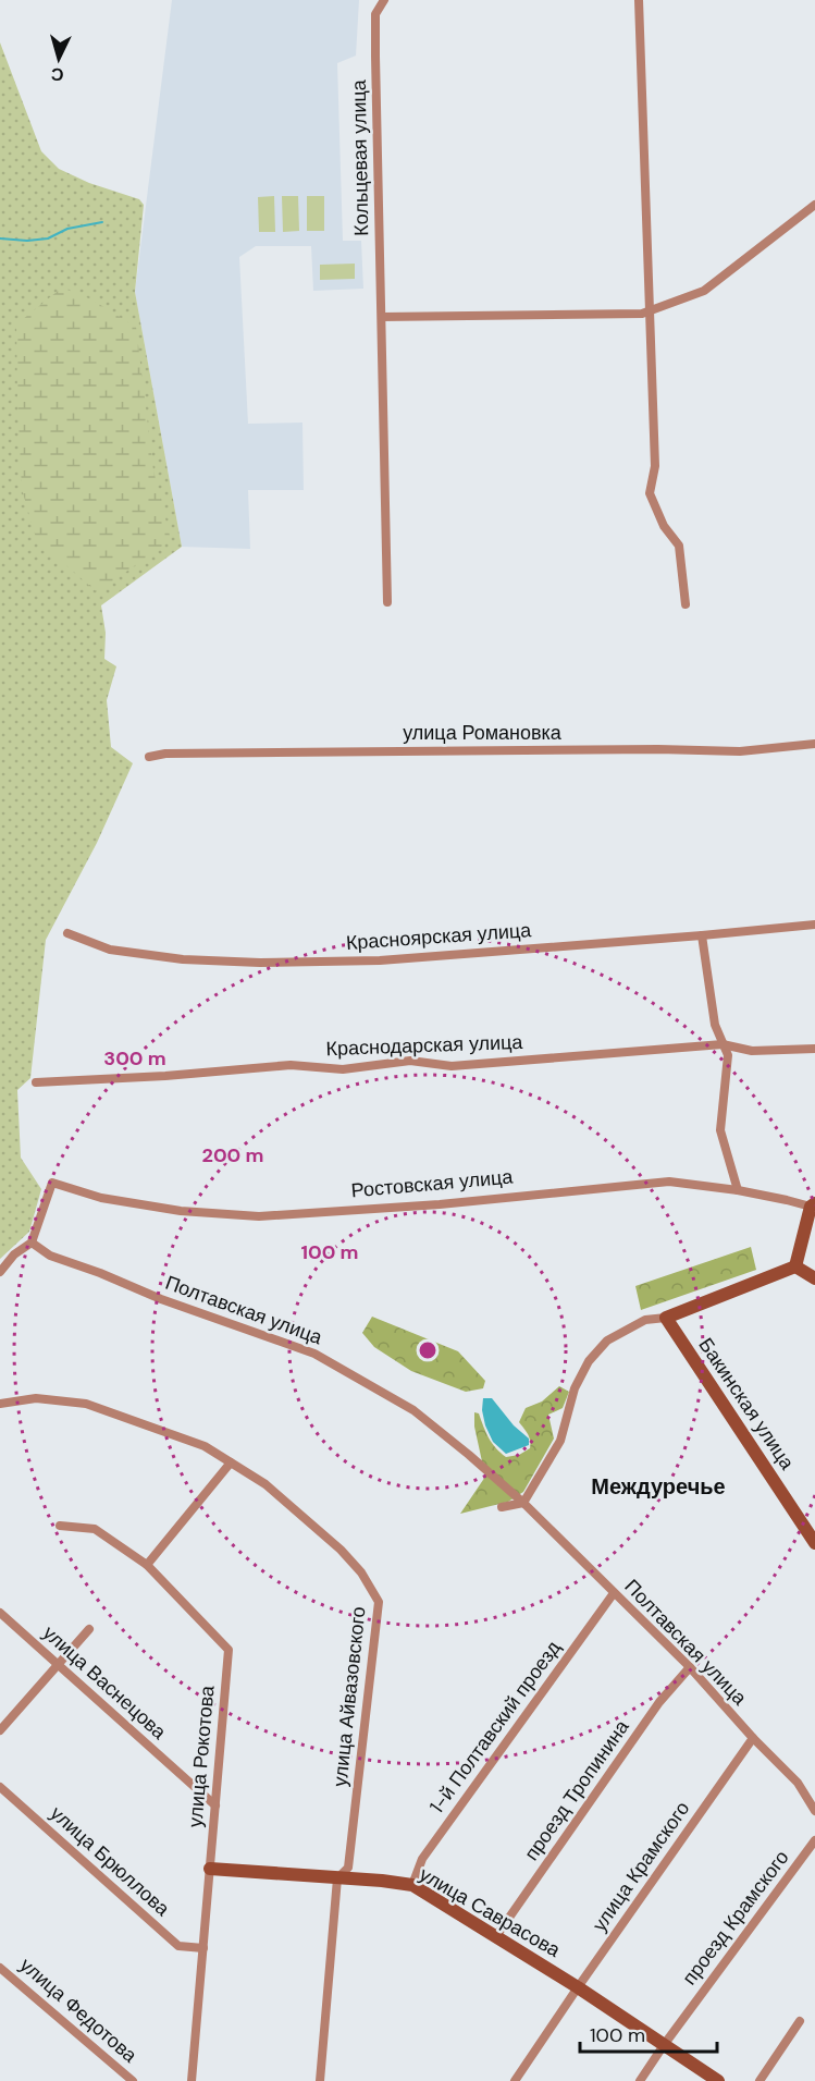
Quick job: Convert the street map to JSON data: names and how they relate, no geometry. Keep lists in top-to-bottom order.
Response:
{
  "streets": {
    "street": [
      "Кольцевая улица",
      "улица Романовка",
      "Красноярская улица",
      "Краснодарская улица",
      "Ростовская улица",
      "Полтавская улица",
      "Бакинская улица",
      "улица Васнецова",
      "улица Айвазовского",
      "1-й Полтавский проезд",
      "улица Рокотова",
      "проезд Тропинина",
      "улица Брюллова",
      "улица Крамского",
      "улица Саврасова",
      "проезд Крамского",
      "улица Федотова"
    ]
  },
  "crossings": [
    ["Ростовская улица", "Полтавская улица"],
    ["Полтавская улица", "1-й Полтавский проезд"],
    ["Полтавская улица", "проезд Тропинина"],
    ["Полтавская улица", "улица Крамского"],
    ["улица Васнецова", "улица Рокотова"],
    ["улица Айвазовского", "улица Саврасова"],
    ["1-й Полтавский проезд", "улица Саврасова"],
    ["улица Рокотова", "улица Брюллова"],
    ["улица Рокотова", "улица Саврасова"],
    ["проезд Тропинина", "улица Саврасова"],
    ["улица Крамского", "улица Саврасова"],
    ["улица Саврасова", "проезд Крамского"]
  ],
  "districts": ["Междуречье"],
  "scale_bar": "100 m",
  "north": "bottom",
  "rings": ["300 m", "200 m", "100 m"]
}
